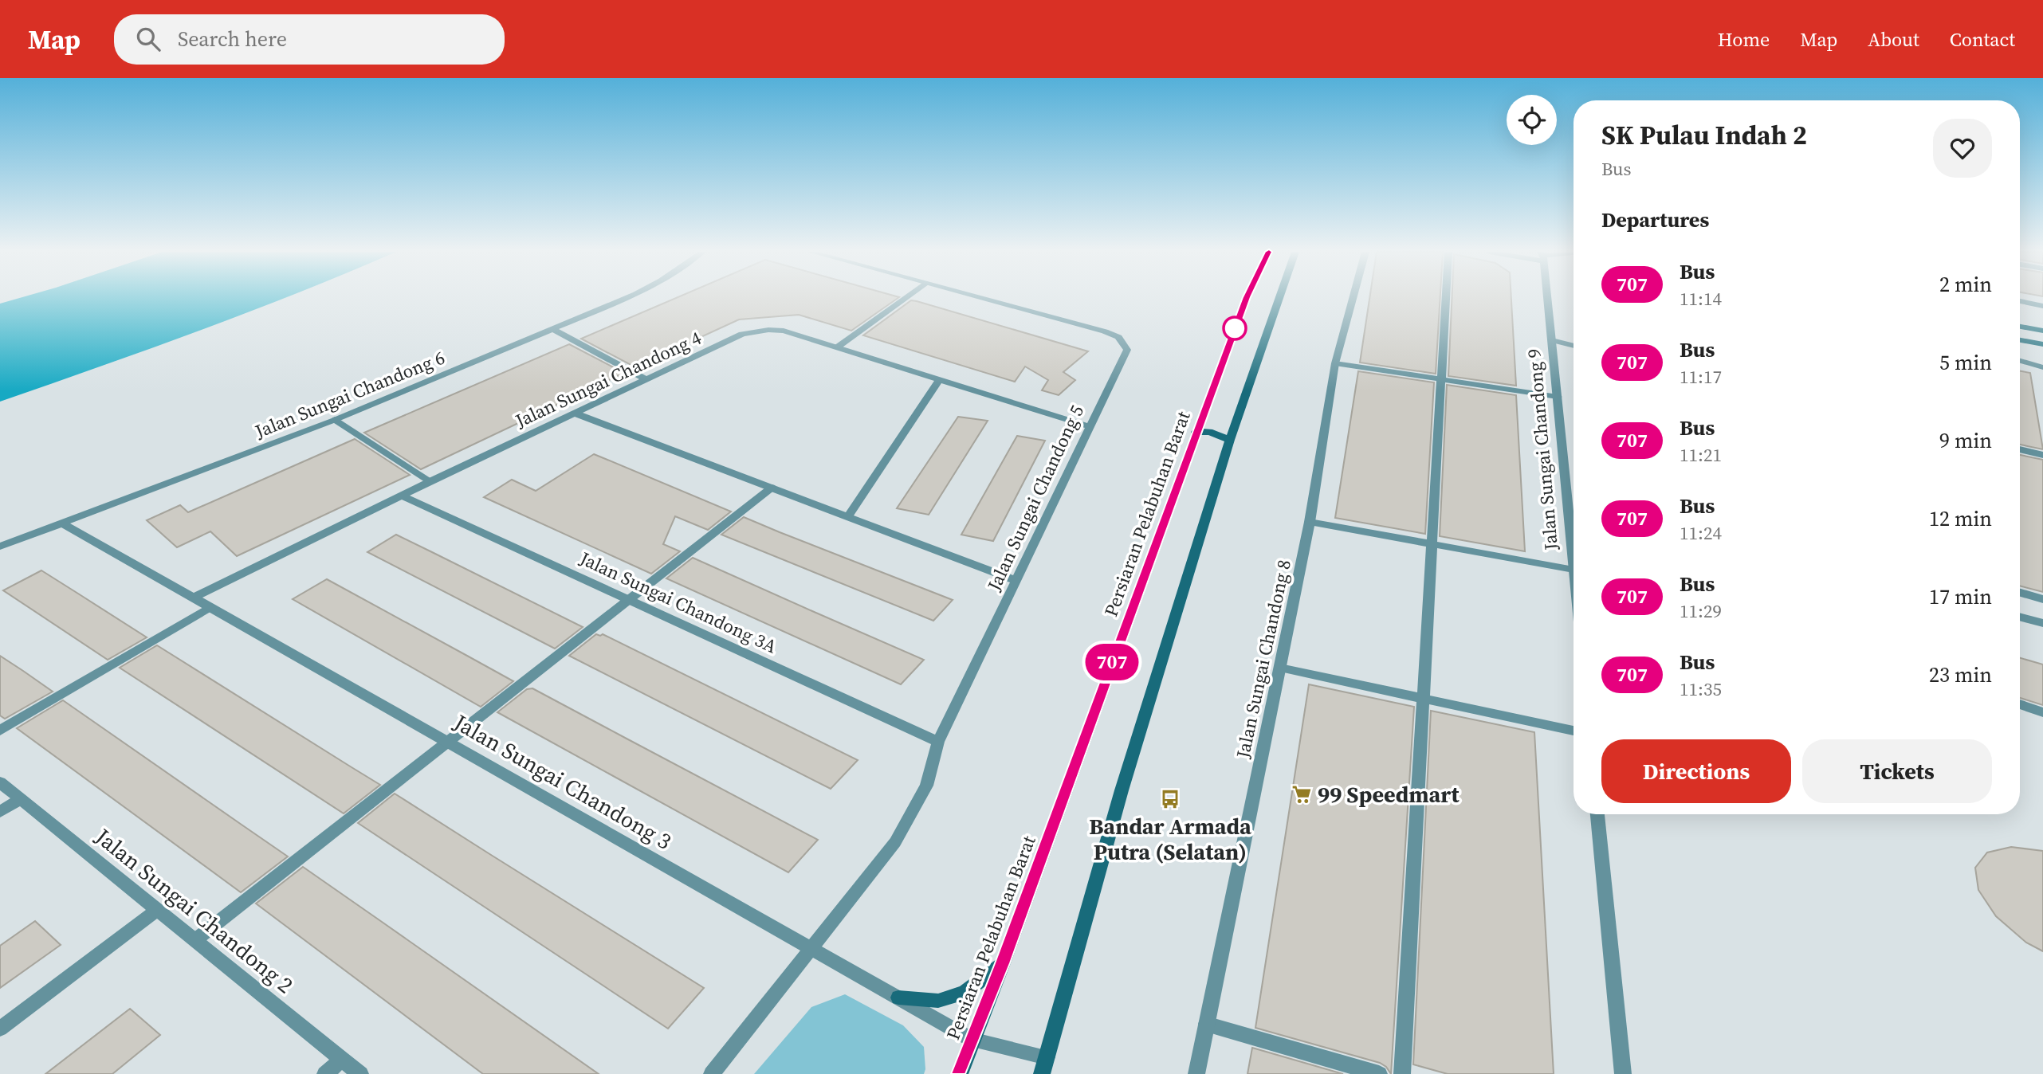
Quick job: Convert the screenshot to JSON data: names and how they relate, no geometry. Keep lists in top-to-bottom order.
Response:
{
  "streets": {
    "street": [
      "Jalan Sungai Chandong 4",
      "Jalan Sungai Chandong 6",
      "Jalan Sungai Chandong 9",
      "Jalan Sungai Chandong 5",
      "Persiaran Pelabuhan Barat",
      "Jalan Sungai Chandong 3A",
      "Jalan Sungai Chandong 8",
      "Jalan Sungai Chandong 3",
      "Jalan Sungai Chandong 2"
    ]
  },
  "crossings": [
    ["Jalan Sungai Chandong 4", "Jalan Sungai Chandong 5"],
    ["Jalan Sungai Chandong 4", "Jalan Sungai Chandong 3A"],
    ["Jalan Sungai Chandong 4", "Jalan Sungai Chandong 3"],
    ["Jalan Sungai Chandong 6", "Jalan Sungai Chandong 3"],
    ["Jalan Sungai Chandong 5", "Jalan Sungai Chandong 3A"],
    ["Jalan Sungai Chandong 5", "Jalan Sungai Chandong 3"],
    ["Persiaran Pelabuhan Barat", "Jalan Sungai Chandong 3"]
  ],
  "places": {
    "supermarket": ["99 Speedmart"],
    "bus stop": ["Bandar Armada Putra (Selatan)"]
  },
  "lines": ["bus line 707"],
  "page": {
    "header": "Map",
    "search": "Search here",
    "nav": [
      "Home",
      "Map",
      "About",
      "Contact"
    ],
    "on_map": "707",
    "heading": [
      ["SK Pulau Indah 2", "Bus"],
      "Departures"
    ],
    "list": [
      {
        "mark": "707",
        "name": "Bus",
        "note": "11:14",
        "value": "2 min"
      },
      {
        "mark": "707",
        "name": "Bus",
        "note": "11:17",
        "value": "5 min"
      },
      {
        "mark": "707",
        "name": "Bus",
        "note": "11:21",
        "value": "9 min"
      },
      {
        "mark": "707",
        "name": "Bus",
        "note": "11:24",
        "value": "12 min"
      },
      {
        "mark": "707",
        "name": "Bus",
        "note": "11:29",
        "value": "17 min"
      },
      {
        "mark": "707",
        "name": "Bus",
        "note": "11:35",
        "value": "23 min"
      }
    ],
    "buttons": ["Directions", "Tickets"]
  }
}
